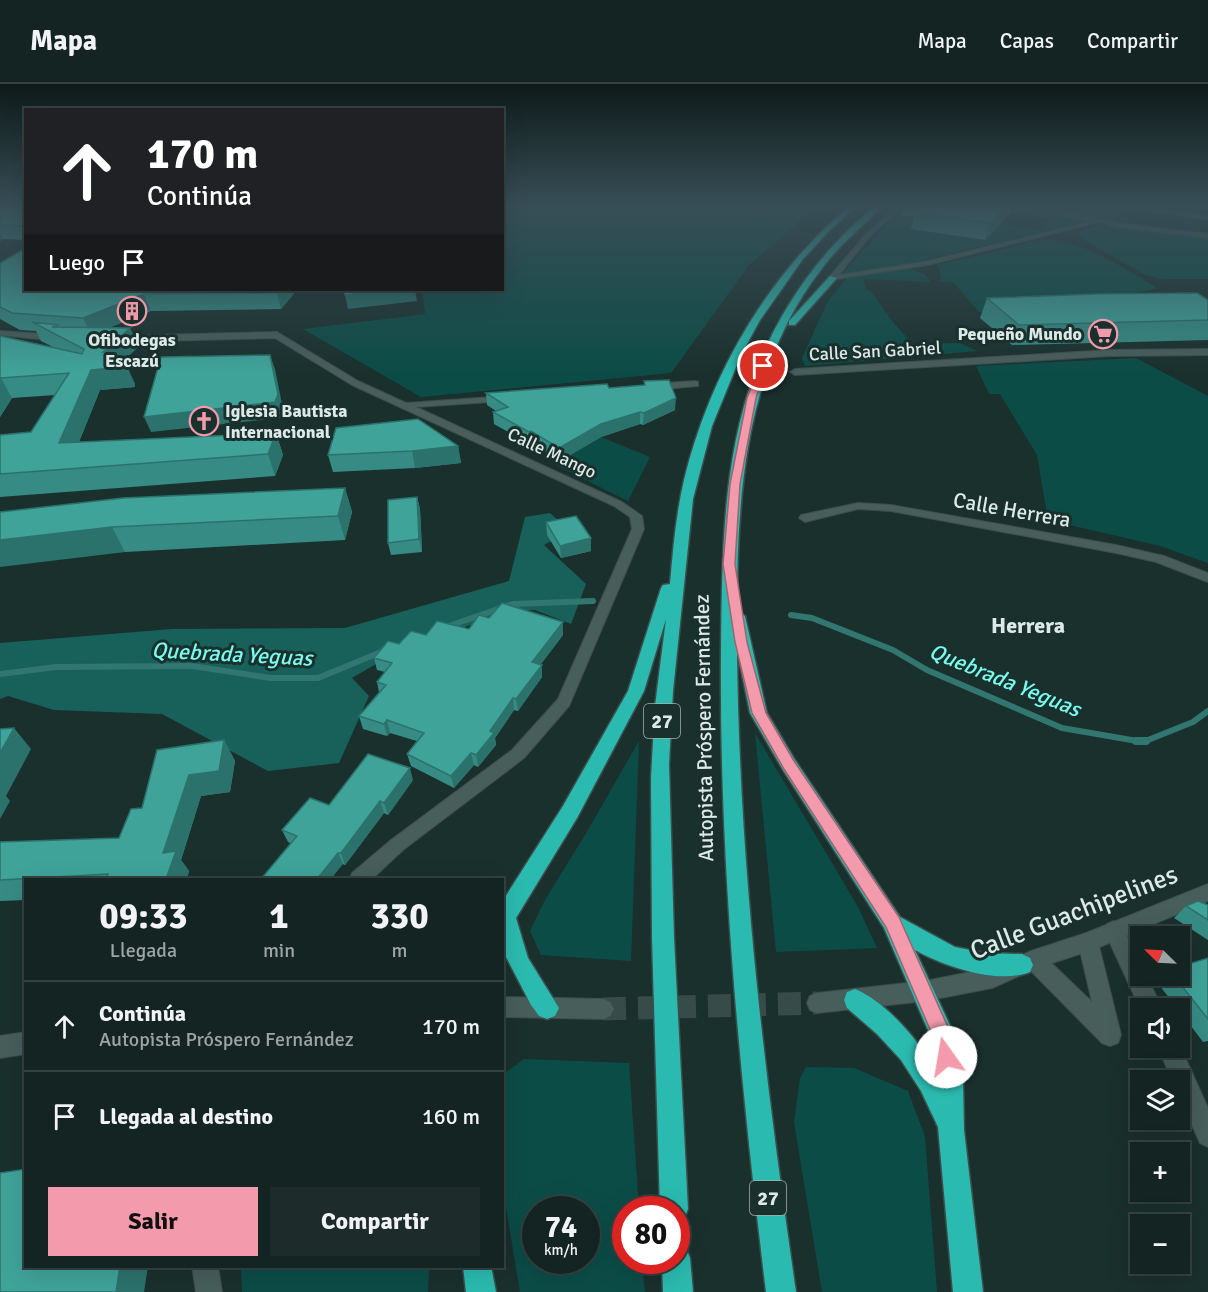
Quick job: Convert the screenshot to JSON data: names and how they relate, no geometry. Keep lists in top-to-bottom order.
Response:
{
  "streets": {
    "highway": ["27", "Autopista Próspero Fernández"],
    "street": [
      "Calle San Gabriel",
      "Calle Mango",
      "Calle Herrera",
      "Calle Guachipelines"
    ]
  },
  "districts": ["Herrera"],
  "water": ["Quebrada Yeguas"],
  "places": {
    "building": ["Ofibodegas Escazú"],
    "supermarket": ["Pequeño Mundo"],
    "church": ["Iglesia Bautista Internacional"]
  },
  "north": "top left",
  "page": {
    "header": "Mapa",
    "nav": ["Mapa", "Capas", "Compartir"],
    "turn": ["170 m", "Continúa"],
    "then": "Luego",
    "eta": [
      "09:33",
      "Llegada",
      "1",
      "min",
      "330",
      "m"
    ],
    "map_buttons": ["+", "−"],
    "list": [
      {
        "name": "Continúa",
        "note": "Autopista Próspero Fernández",
        "value": "170 m"
      },
      {
        "name": "Llegada al destino",
        "value": "160 m"
      }
    ],
    "buttons": ["Salir", "Compartir"],
    "speed": "74 km/h",
    "limit": "80"
  }
}
